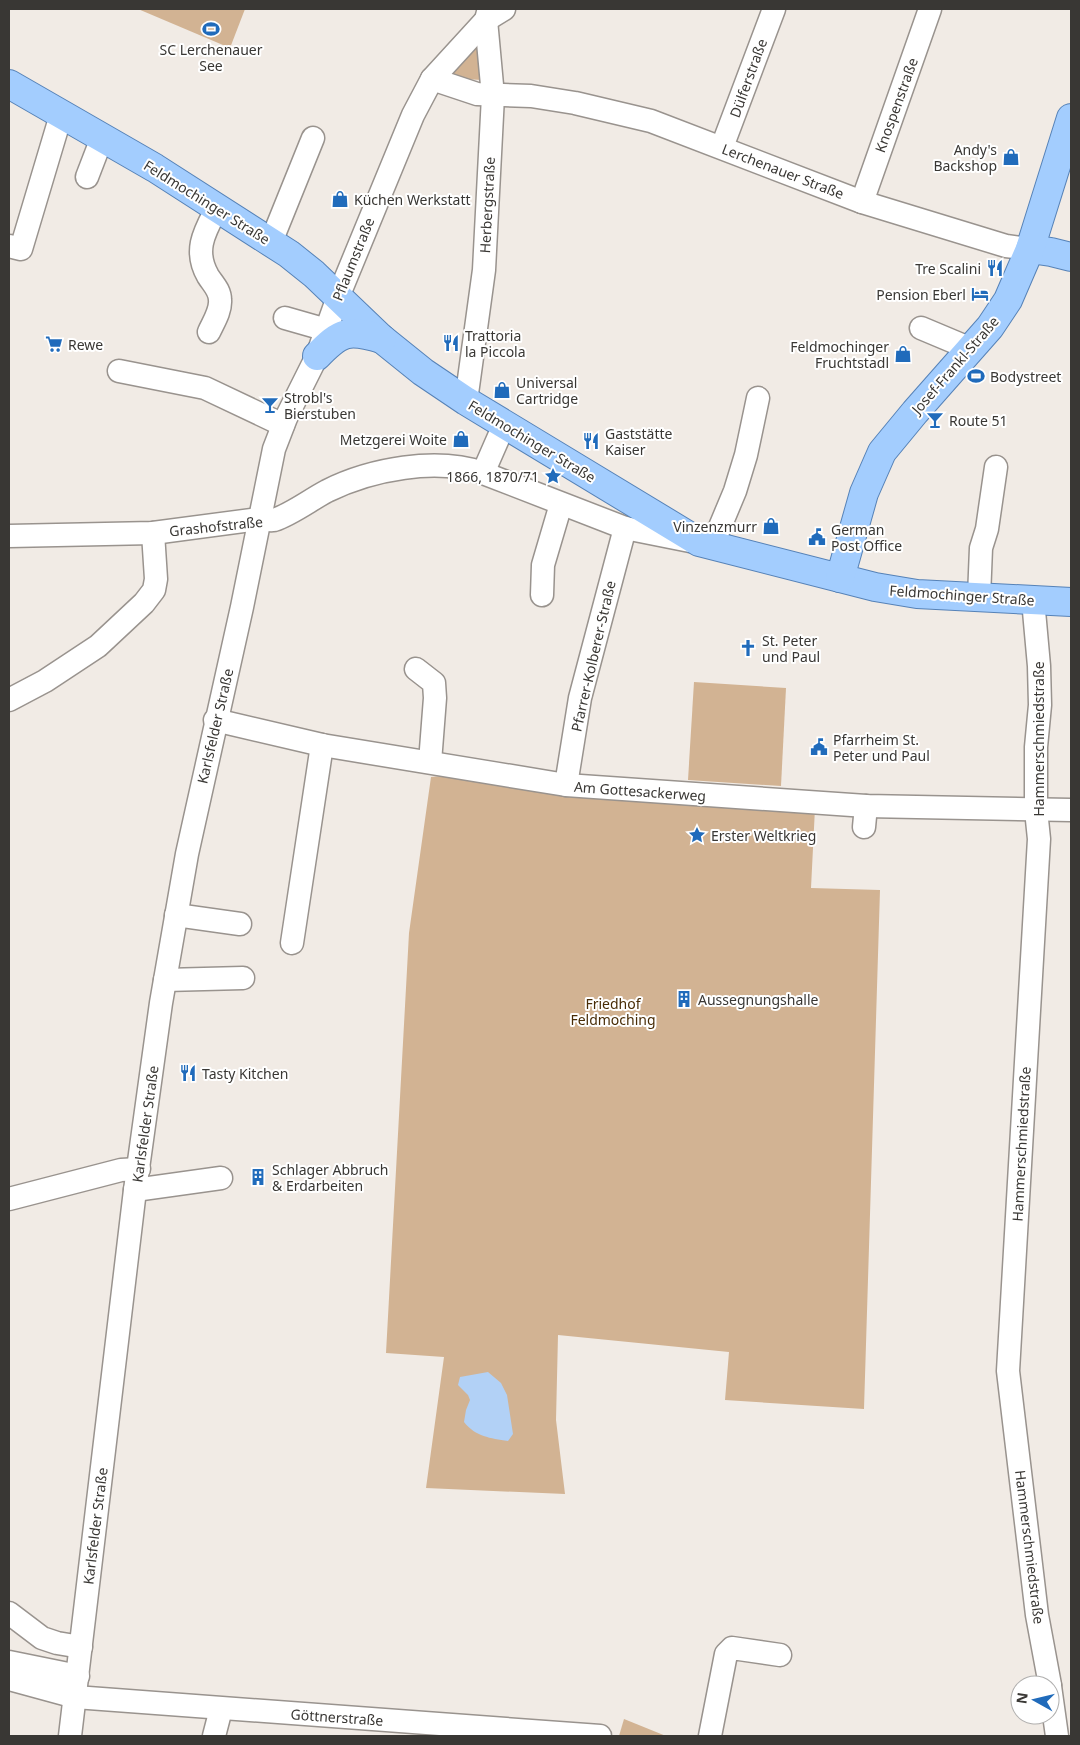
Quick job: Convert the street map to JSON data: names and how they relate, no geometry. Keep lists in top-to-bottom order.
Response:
{
  "streets": {
    "main road": ["Lerchenauer Straße", "Feldmochinger Straße", "Josef-Frankl-Straße"],
    "street": [
      "Dülferstraße",
      "Knospenstraße",
      "Herbergstraße",
      "Pflaumstraße",
      "Grashofstraße",
      "Pfarrer-Kolberer-Straße",
      "Karlsfelder Straße",
      "Hammerschmiedstraße",
      "Am Gottesackerweg",
      "Göttnerstraße"
    ]
  },
  "crossings": [
    ["Dülferstraße", "Lerchenauer Straße"],
    ["Knospenstraße", "Lerchenauer Straße"],
    ["Lerchenauer Straße", "Herbergstraße"],
    ["Lerchenauer Straße", "Pflaumstraße"],
    ["Lerchenauer Straße", "Josef-Frankl-Straße"],
    ["Feldmochinger Straße", "Herbergstraße"],
    ["Feldmochinger Straße", "Pflaumstraße"],
    ["Feldmochinger Straße", "Josef-Frankl-Straße"],
    ["Feldmochinger Straße", "Grashofstraße"],
    ["Feldmochinger Straße", "Hammerschmiedstraße"],
    ["Herbergstraße", "Pflaumstraße"],
    ["Pflaumstraße", "Grashofstraße"],
    ["Pflaumstraße", "Karlsfelder Straße"],
    ["Grashofstraße", "Pfarrer-Kolberer-Straße"],
    ["Grashofstraße", "Karlsfelder Straße"],
    ["Pfarrer-Kolberer-Straße", "Am Gottesackerweg"],
    ["Karlsfelder Straße", "Am Gottesackerweg"],
    ["Karlsfelder Straße", "Göttnerstraße"],
    ["Hammerschmiedstraße", "Am Gottesackerweg"]
  ],
  "parks": ["Friedhof Feldmoching"],
  "places": {
    "sports": ["SC Lerchenauer See", "Bodystreet"],
    "shop": [
      "Andy's Backshop",
      "Küchen Werkstatt",
      "Feldmochinger Fruchtstadl",
      "Universal Cartridge",
      "Metzgerei Woite",
      "Vinzenzmurr"
    ],
    "restaurant": [
      "Tre Scalini",
      "Trattoria la Piccola",
      "Gaststätte Kaiser",
      "Tasty Kitchen"
    ],
    "hotel": ["Pension Eberl"],
    "supermarket": ["Rewe"],
    "bar": ["Strobl's Bierstuben", "Route 51"],
    "place": ["1866, 1870/71", "Erster Weltkrieg"],
    "public building": ["German Post Office", "Pfarrheim St. Peter und Paul"],
    "church": ["St. Peter und Paul"],
    "building": ["Aussegnungshalle", "Schlager Abbruch & Erdarbeiten"]
  },
  "north": "left"
}
